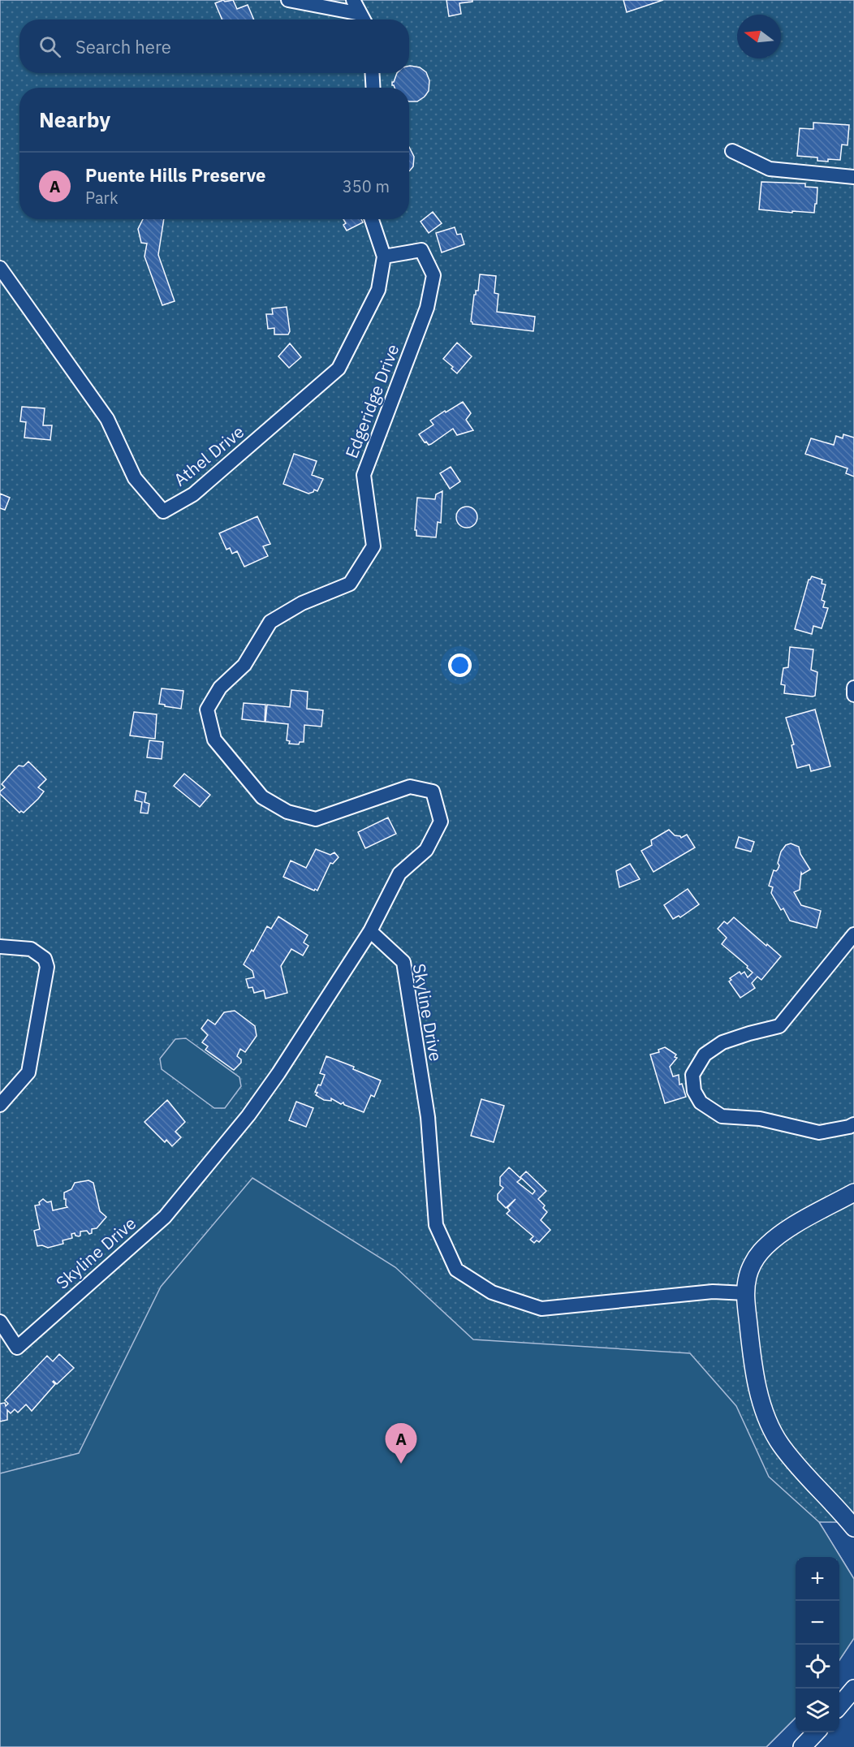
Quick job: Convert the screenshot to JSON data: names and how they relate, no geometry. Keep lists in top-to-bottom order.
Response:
{
  "streets": {
    "street": ["Edgeridge Drive", "Athel Drive", "Skyline Drive"]
  },
  "crossings": [
    ["Edgeridge Drive", "Athel Drive"],
    ["Edgeridge Drive", "Skyline Drive"]
  ],
  "north": "left",
  "page": {
    "search": "Search here",
    "heading": "Nearby",
    "list": [
      {
        "mark": "A",
        "name": "Puente Hills Preserve",
        "note": "Park",
        "value": "350 m"
      }
    ],
    "pins": "A",
    "map_buttons": ["+", "−"]
  }
}
